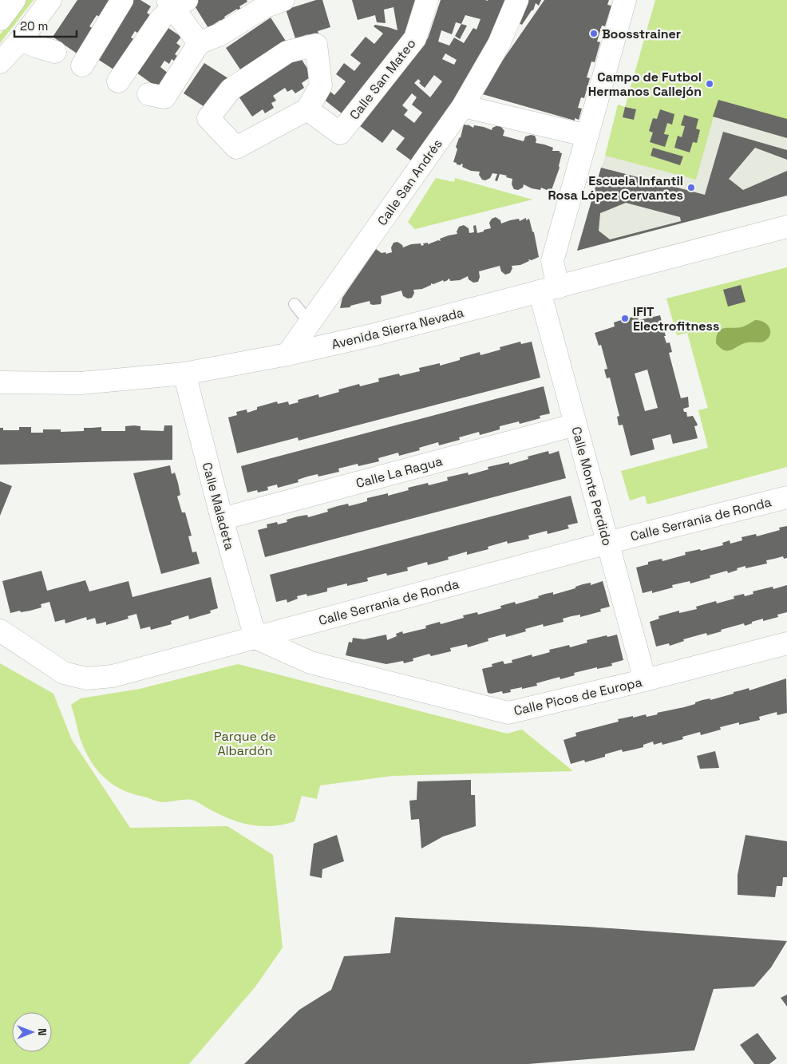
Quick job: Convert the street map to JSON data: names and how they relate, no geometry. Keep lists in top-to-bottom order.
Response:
{
  "streets": {
    "street": [
      "Calle San Mateo",
      "Calle San Andrés",
      "Avenida Sierra Nevada",
      "Calle La Ragua",
      "Calle Monte Perdido",
      "Calle Maladeta",
      "Calle Serrania de Ronda",
      "Calle Picos de Europa"
    ]
  },
  "crossings": [
    ["Calle San Andrés", "Avenida Sierra Nevada"],
    ["Avenida Sierra Nevada", "Calle Monte Perdido"],
    ["Avenida Sierra Nevada", "Calle Maladeta"],
    ["Calle La Ragua", "Calle Monte Perdido"],
    ["Calle La Ragua", "Calle Maladeta"],
    ["Calle Monte Perdido", "Calle Serrania de Ronda"],
    ["Calle Monte Perdido", "Calle Picos de Europa"],
    ["Calle Maladeta", "Calle Serrania de Ronda"],
    ["Calle Maladeta", "Calle Picos de Europa"],
    ["Calle Serrania de Ronda", "Calle Picos de Europa"]
  ],
  "parks": ["Parque de Albardón"],
  "places": [
    "Boosstrainer",
    "Campo de Futbol Hermanos Callejón",
    "Escuela Infantil Rosa López Cervantes",
    "IFIT Electrofitness"
  ],
  "scale_bar": "20 m",
  "north": "right"
}
